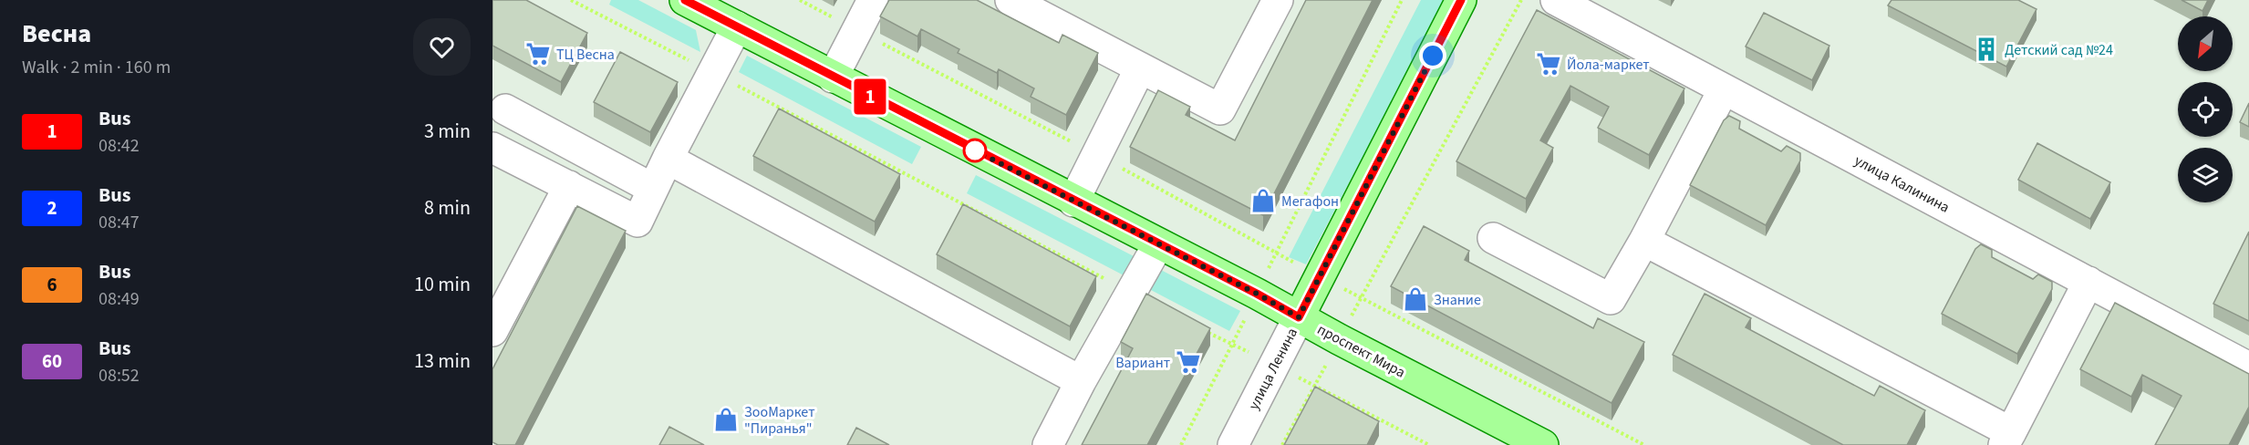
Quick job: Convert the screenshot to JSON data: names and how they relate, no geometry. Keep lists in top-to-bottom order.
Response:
{
  "streets": {
    "main road": ["проспект Мира", "улица Ленина"],
    "street": ["улица Калинина"]
  },
  "crossings": [
    ["проспект Мира", "улица Ленина"]
  ],
  "places": {
    "building": ["Детский сад №24"],
    "supermarket": ["ТЦ Весна", "Йола-маркет", "Вариант"],
    "shop": ["Мегафон", "Знание", "ЗооМаркет \"Пиранья\""]
  },
  "lines": ["bus line 1"],
  "north": "bottom left",
  "page": {
    "heading": ["Весна", "Walk · 2 min · 160 m"],
    "on_map": "1",
    "list": [
      {
        "mark": "1",
        "name": "Bus",
        "note": "08:42",
        "value": "3 min"
      },
      {
        "mark": "2",
        "name": "Bus",
        "note": "08:47",
        "value": "8 min"
      },
      {
        "mark": "6",
        "name": "Bus",
        "note": "08:49",
        "value": "10 min"
      },
      {
        "mark": "60",
        "name": "Bus",
        "note": "08:52",
        "value": "13 min"
      }
    ]
  }
}
